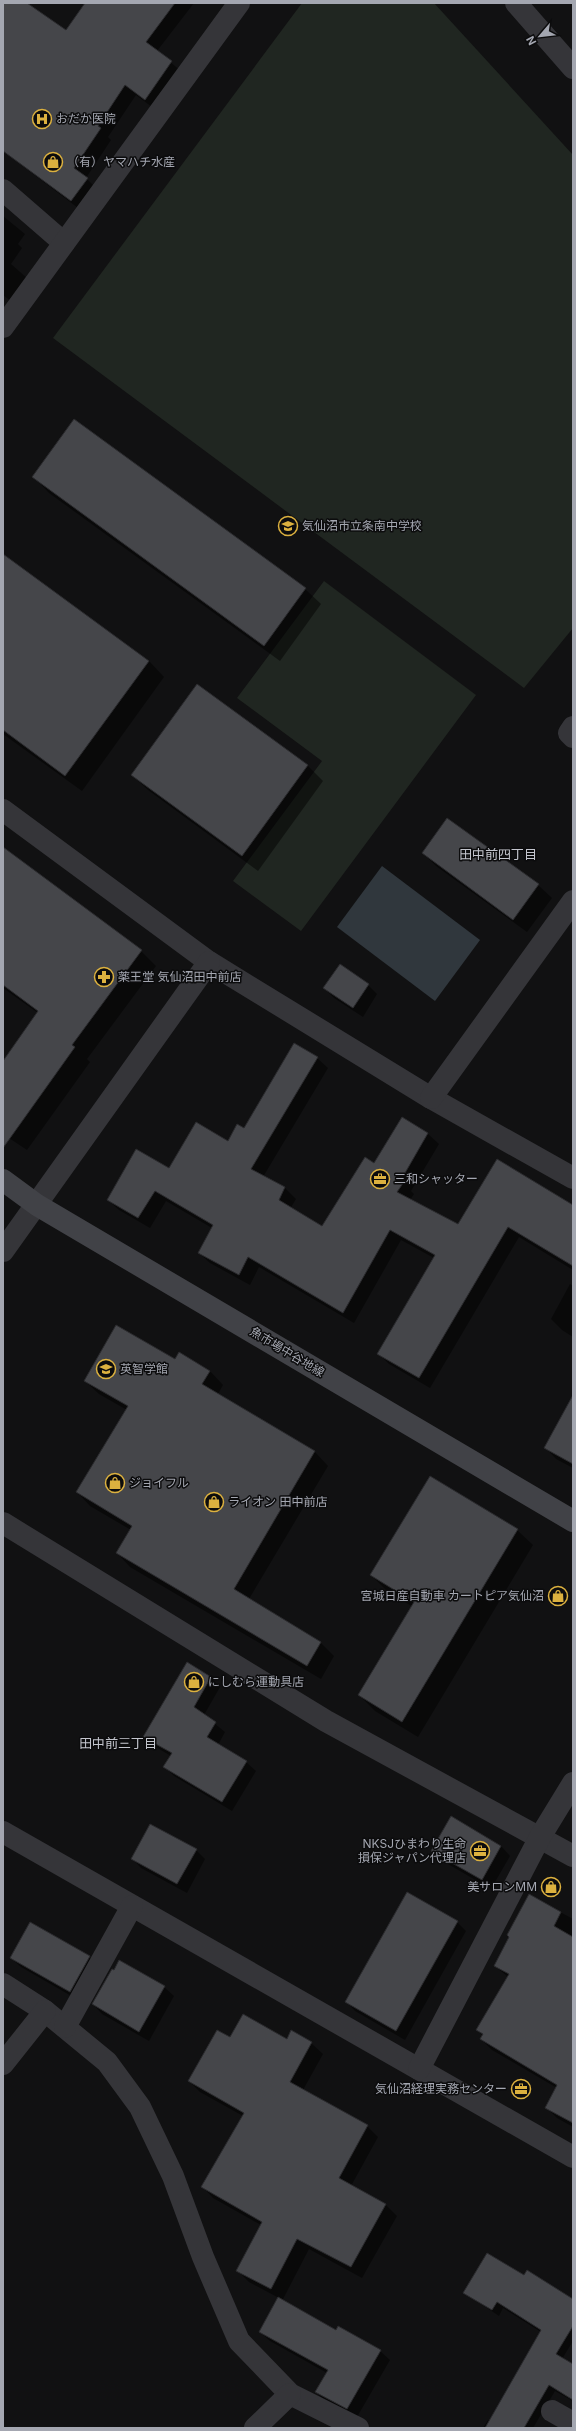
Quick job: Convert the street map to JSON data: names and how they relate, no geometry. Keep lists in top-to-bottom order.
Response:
{
  "streets": {
    "street": ["魚市場中谷地線"]
  },
  "districts": ["田中前四丁目", "田中前三丁目"],
  "places": {
    "hospital": ["おだか医院"],
    "shop": [
      "（有）ヤマハチ水産",
      "ジョイフル",
      "ライオン 田中前店",
      "宮城日産自動車 カートピア気仙沼",
      "にしむら運動具店",
      "美サロンMM"
    ],
    "school or university": ["気仙沼市立条南中学校", "英智学館"],
    "pharmacy": ["薬王堂 気仙沼田中前店"],
    "office": ["三和シャッター", "NKSJひまわり生命 損保ジャパン代理店", "気仙沼経理実務センター"]
  },
  "north": "bottom left"
}
